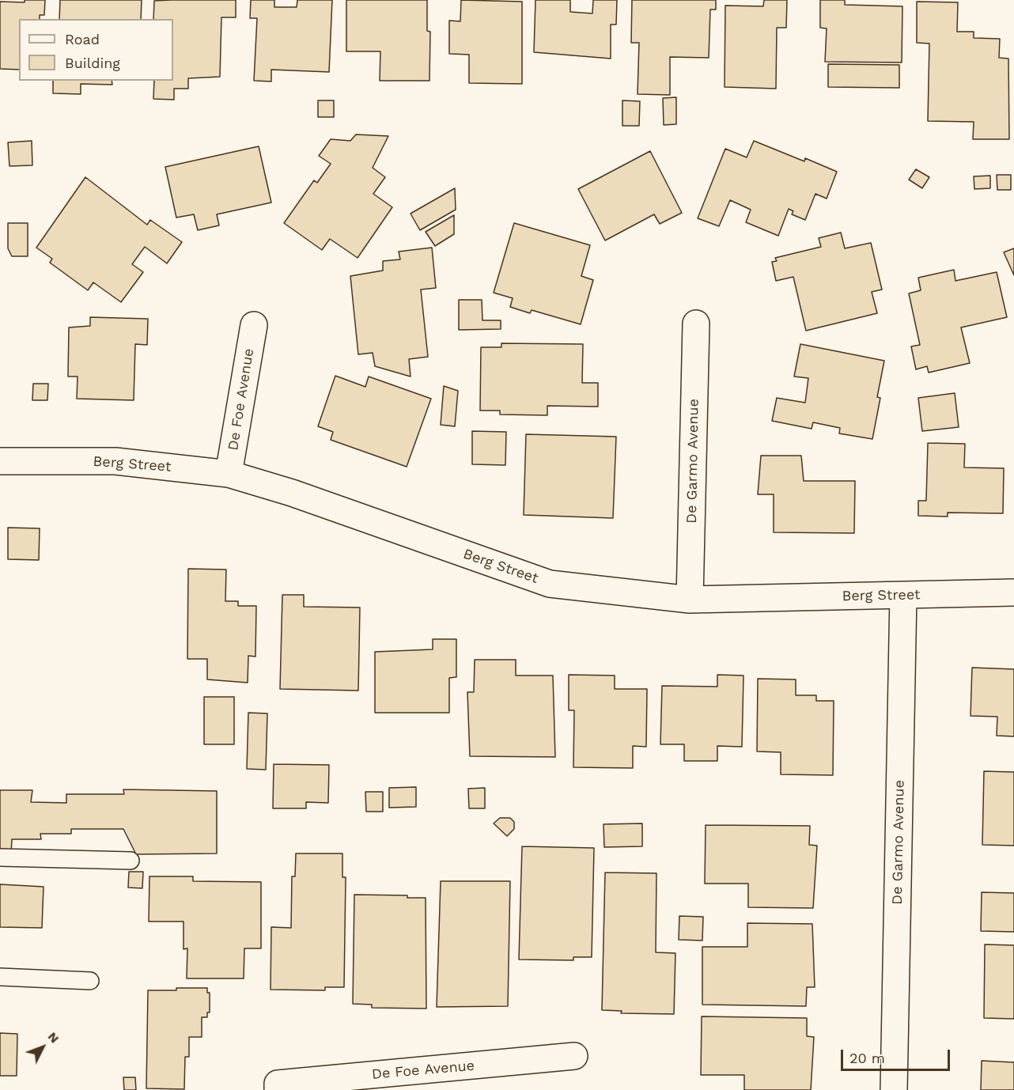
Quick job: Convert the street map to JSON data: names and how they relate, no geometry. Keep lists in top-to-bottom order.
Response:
{
  "streets": {
    "street": ["De Foe Avenue", "De Garmo Avenue", "Berg Street"]
  },
  "crossings": [
    ["De Foe Avenue", "Berg Street"],
    ["De Garmo Avenue", "Berg Street"]
  ],
  "legend": ["Road", "Building"],
  "scale_bar": "20 m",
  "north": "top right"
}
